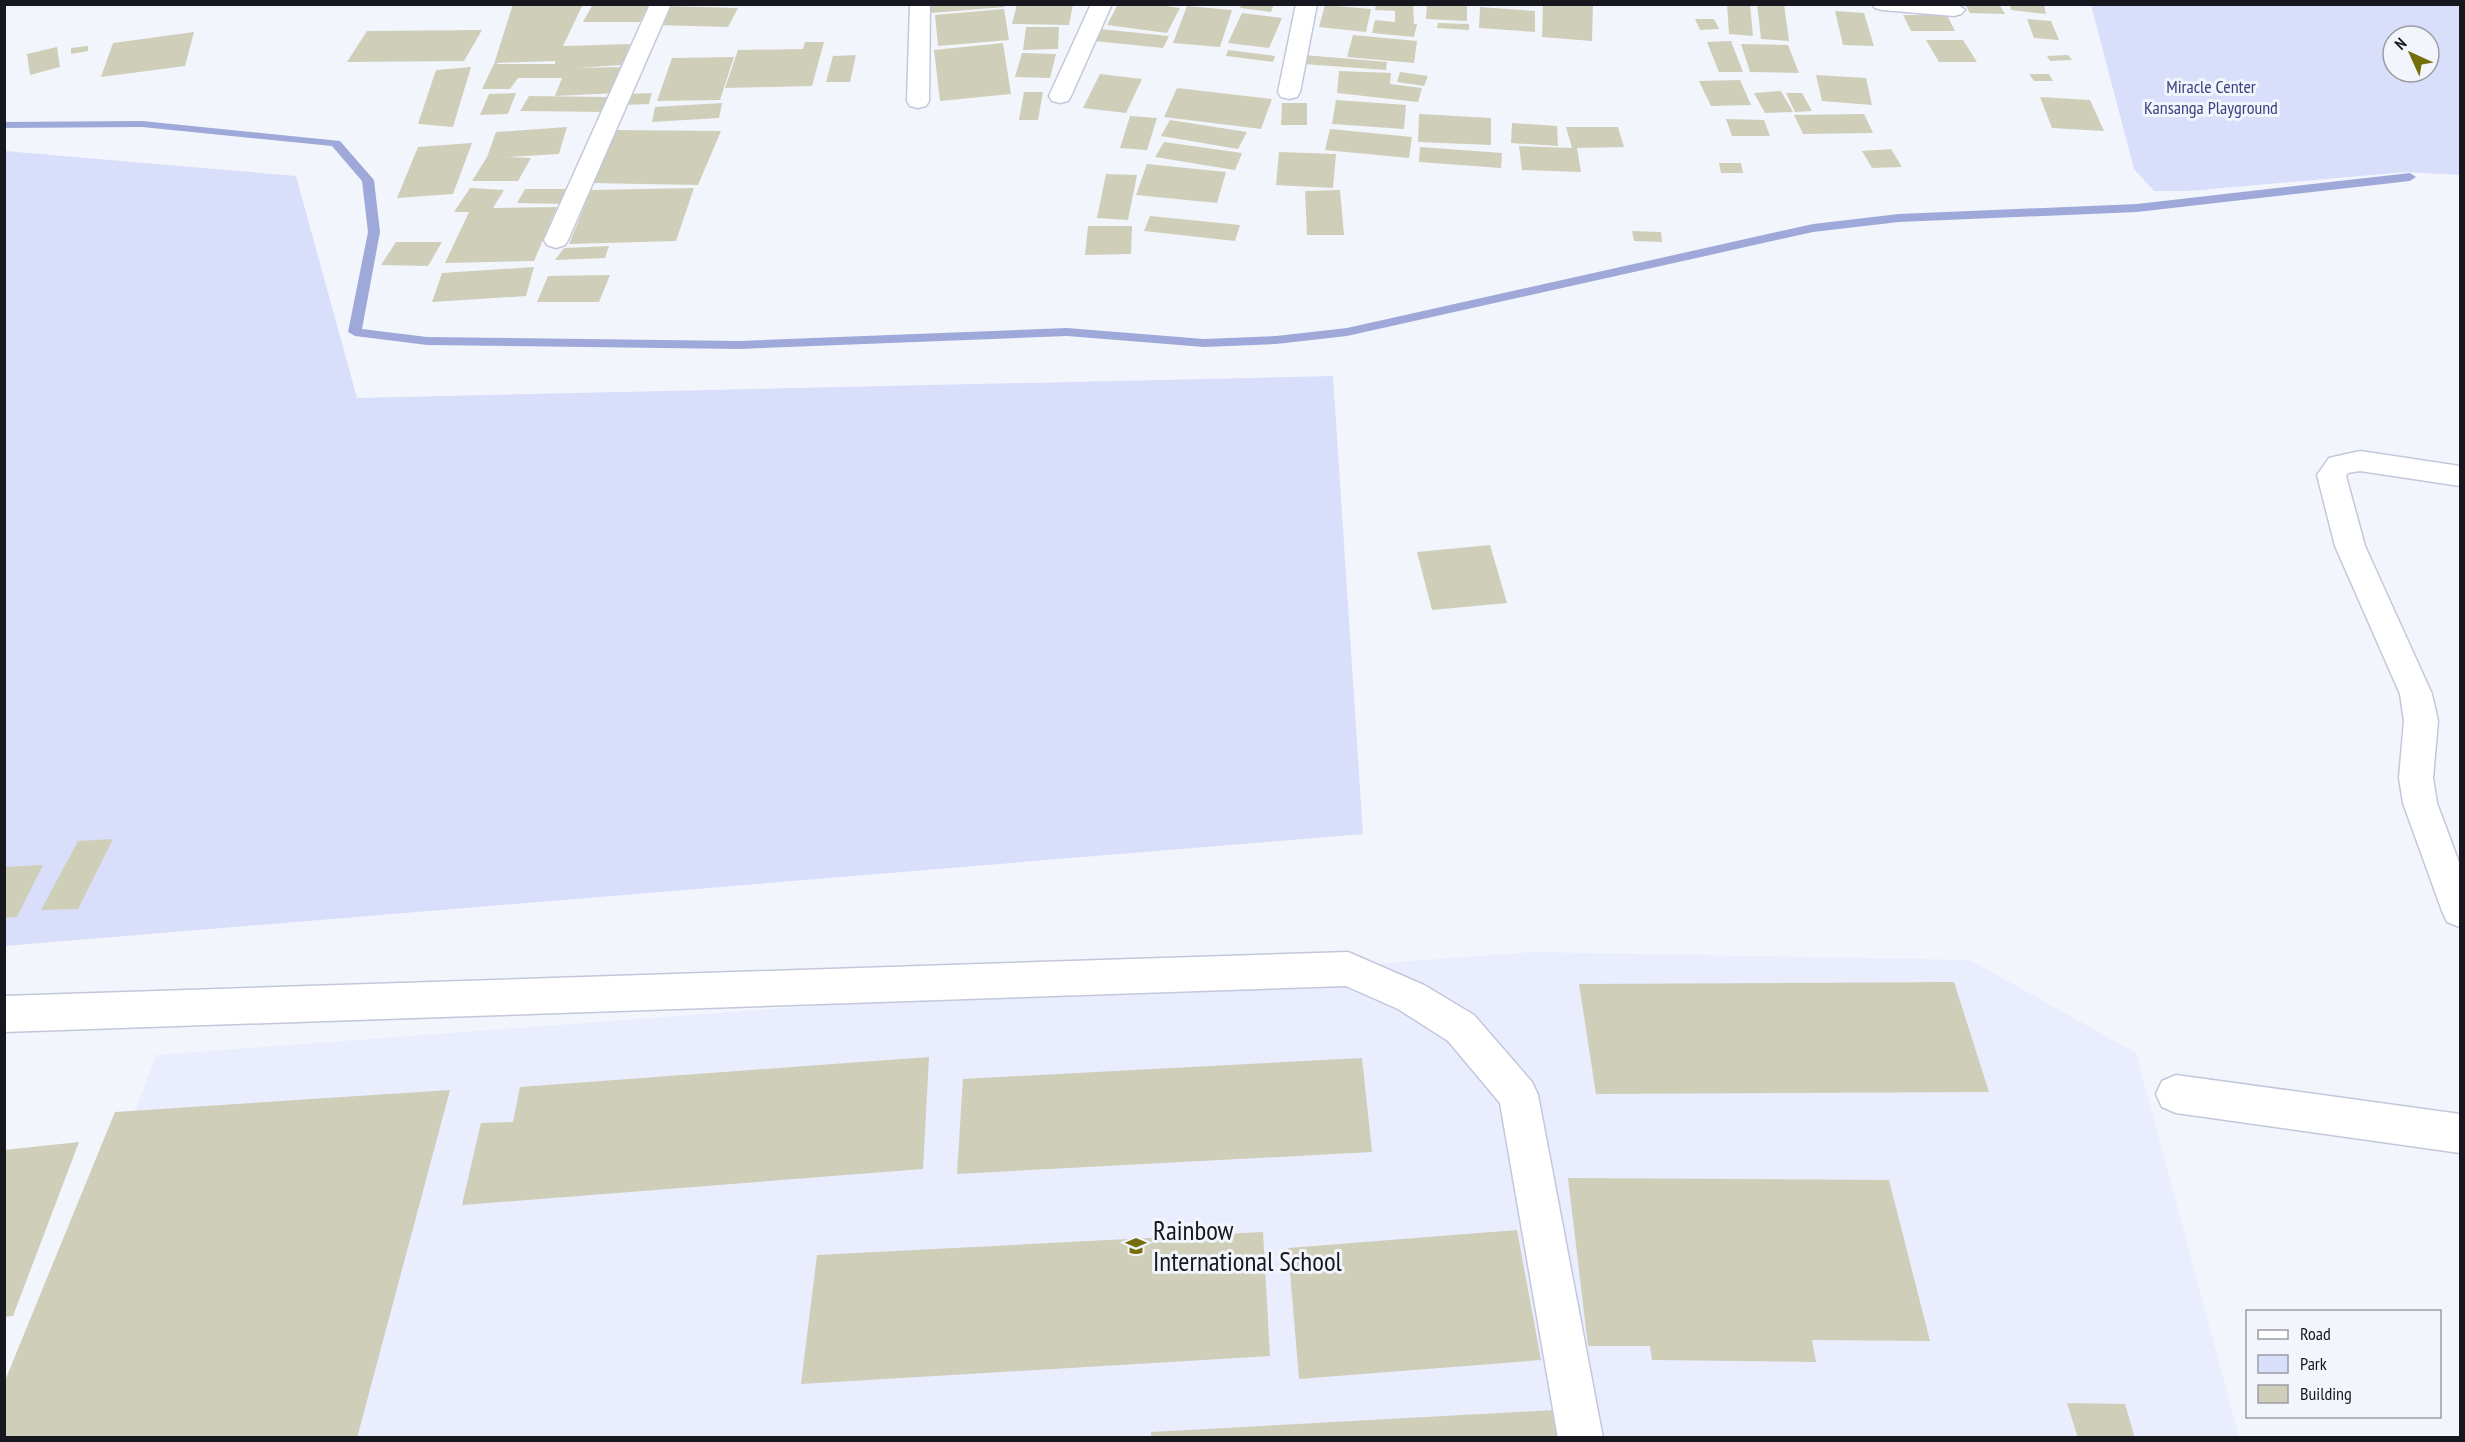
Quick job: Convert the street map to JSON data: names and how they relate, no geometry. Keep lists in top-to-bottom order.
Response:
{
  "parks": ["Miracle Center Kansanga Playground"],
  "places": {
    "school or university": ["Rainbow International School"]
  },
  "legend": ["Road", "Park", "Building"],
  "north": "top left"
}
